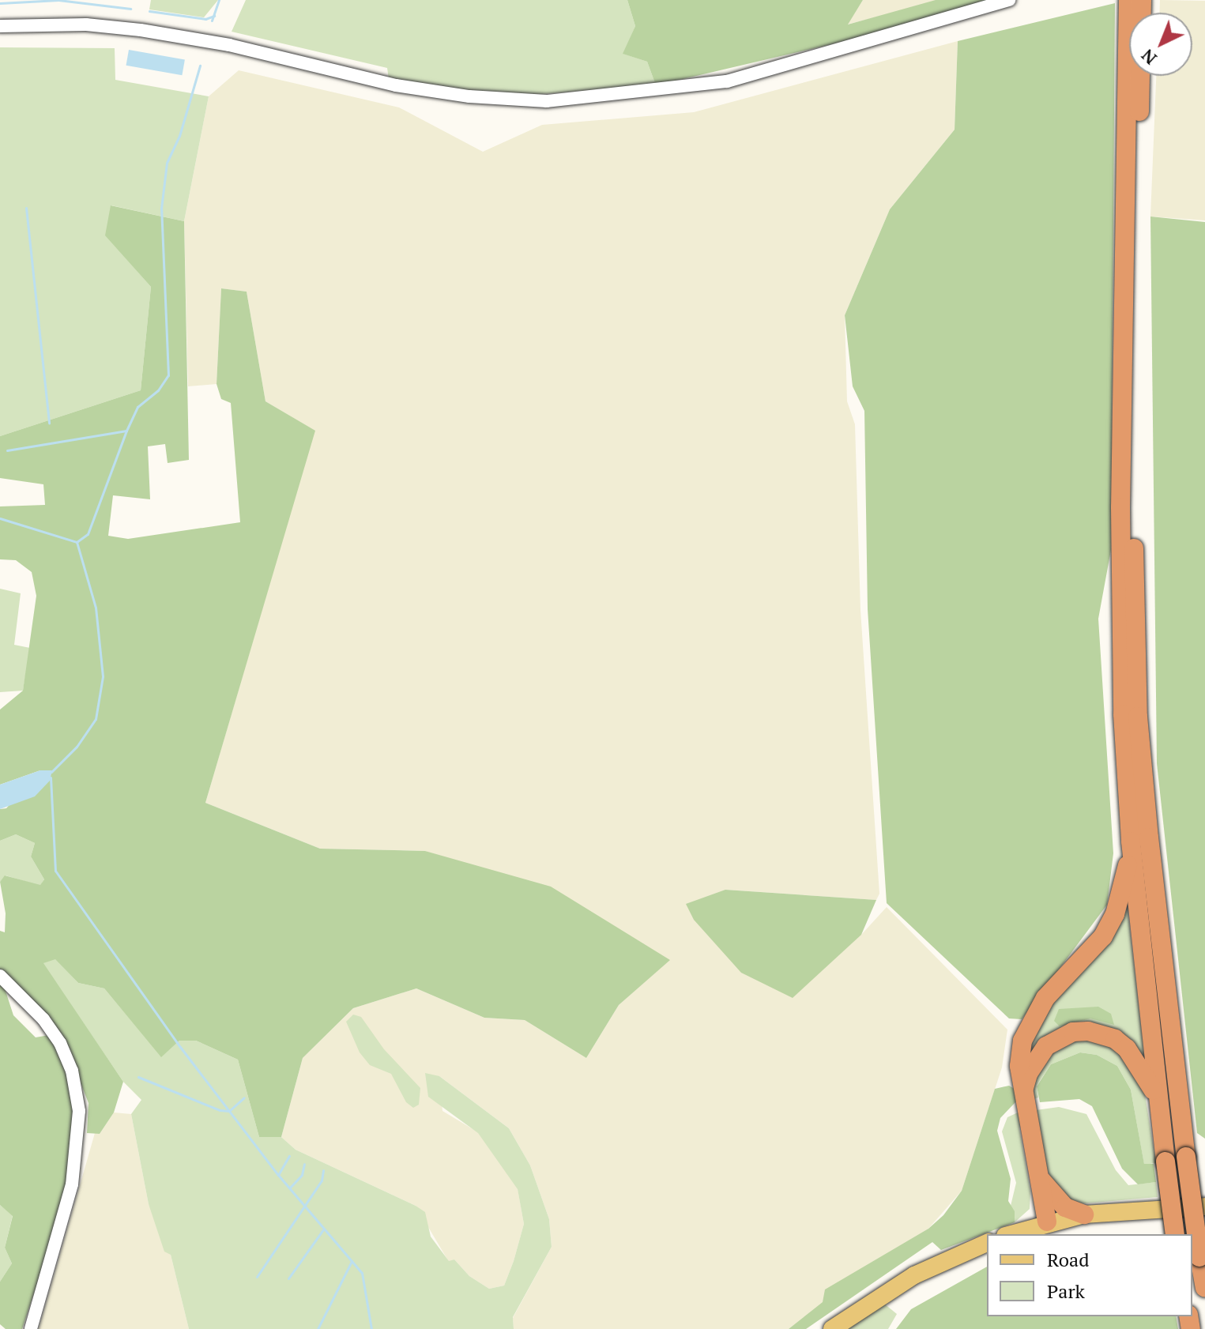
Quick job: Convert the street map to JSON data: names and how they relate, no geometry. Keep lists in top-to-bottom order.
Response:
{
  "legend": ["Road", "Park"],
  "north": "bottom left"
}
